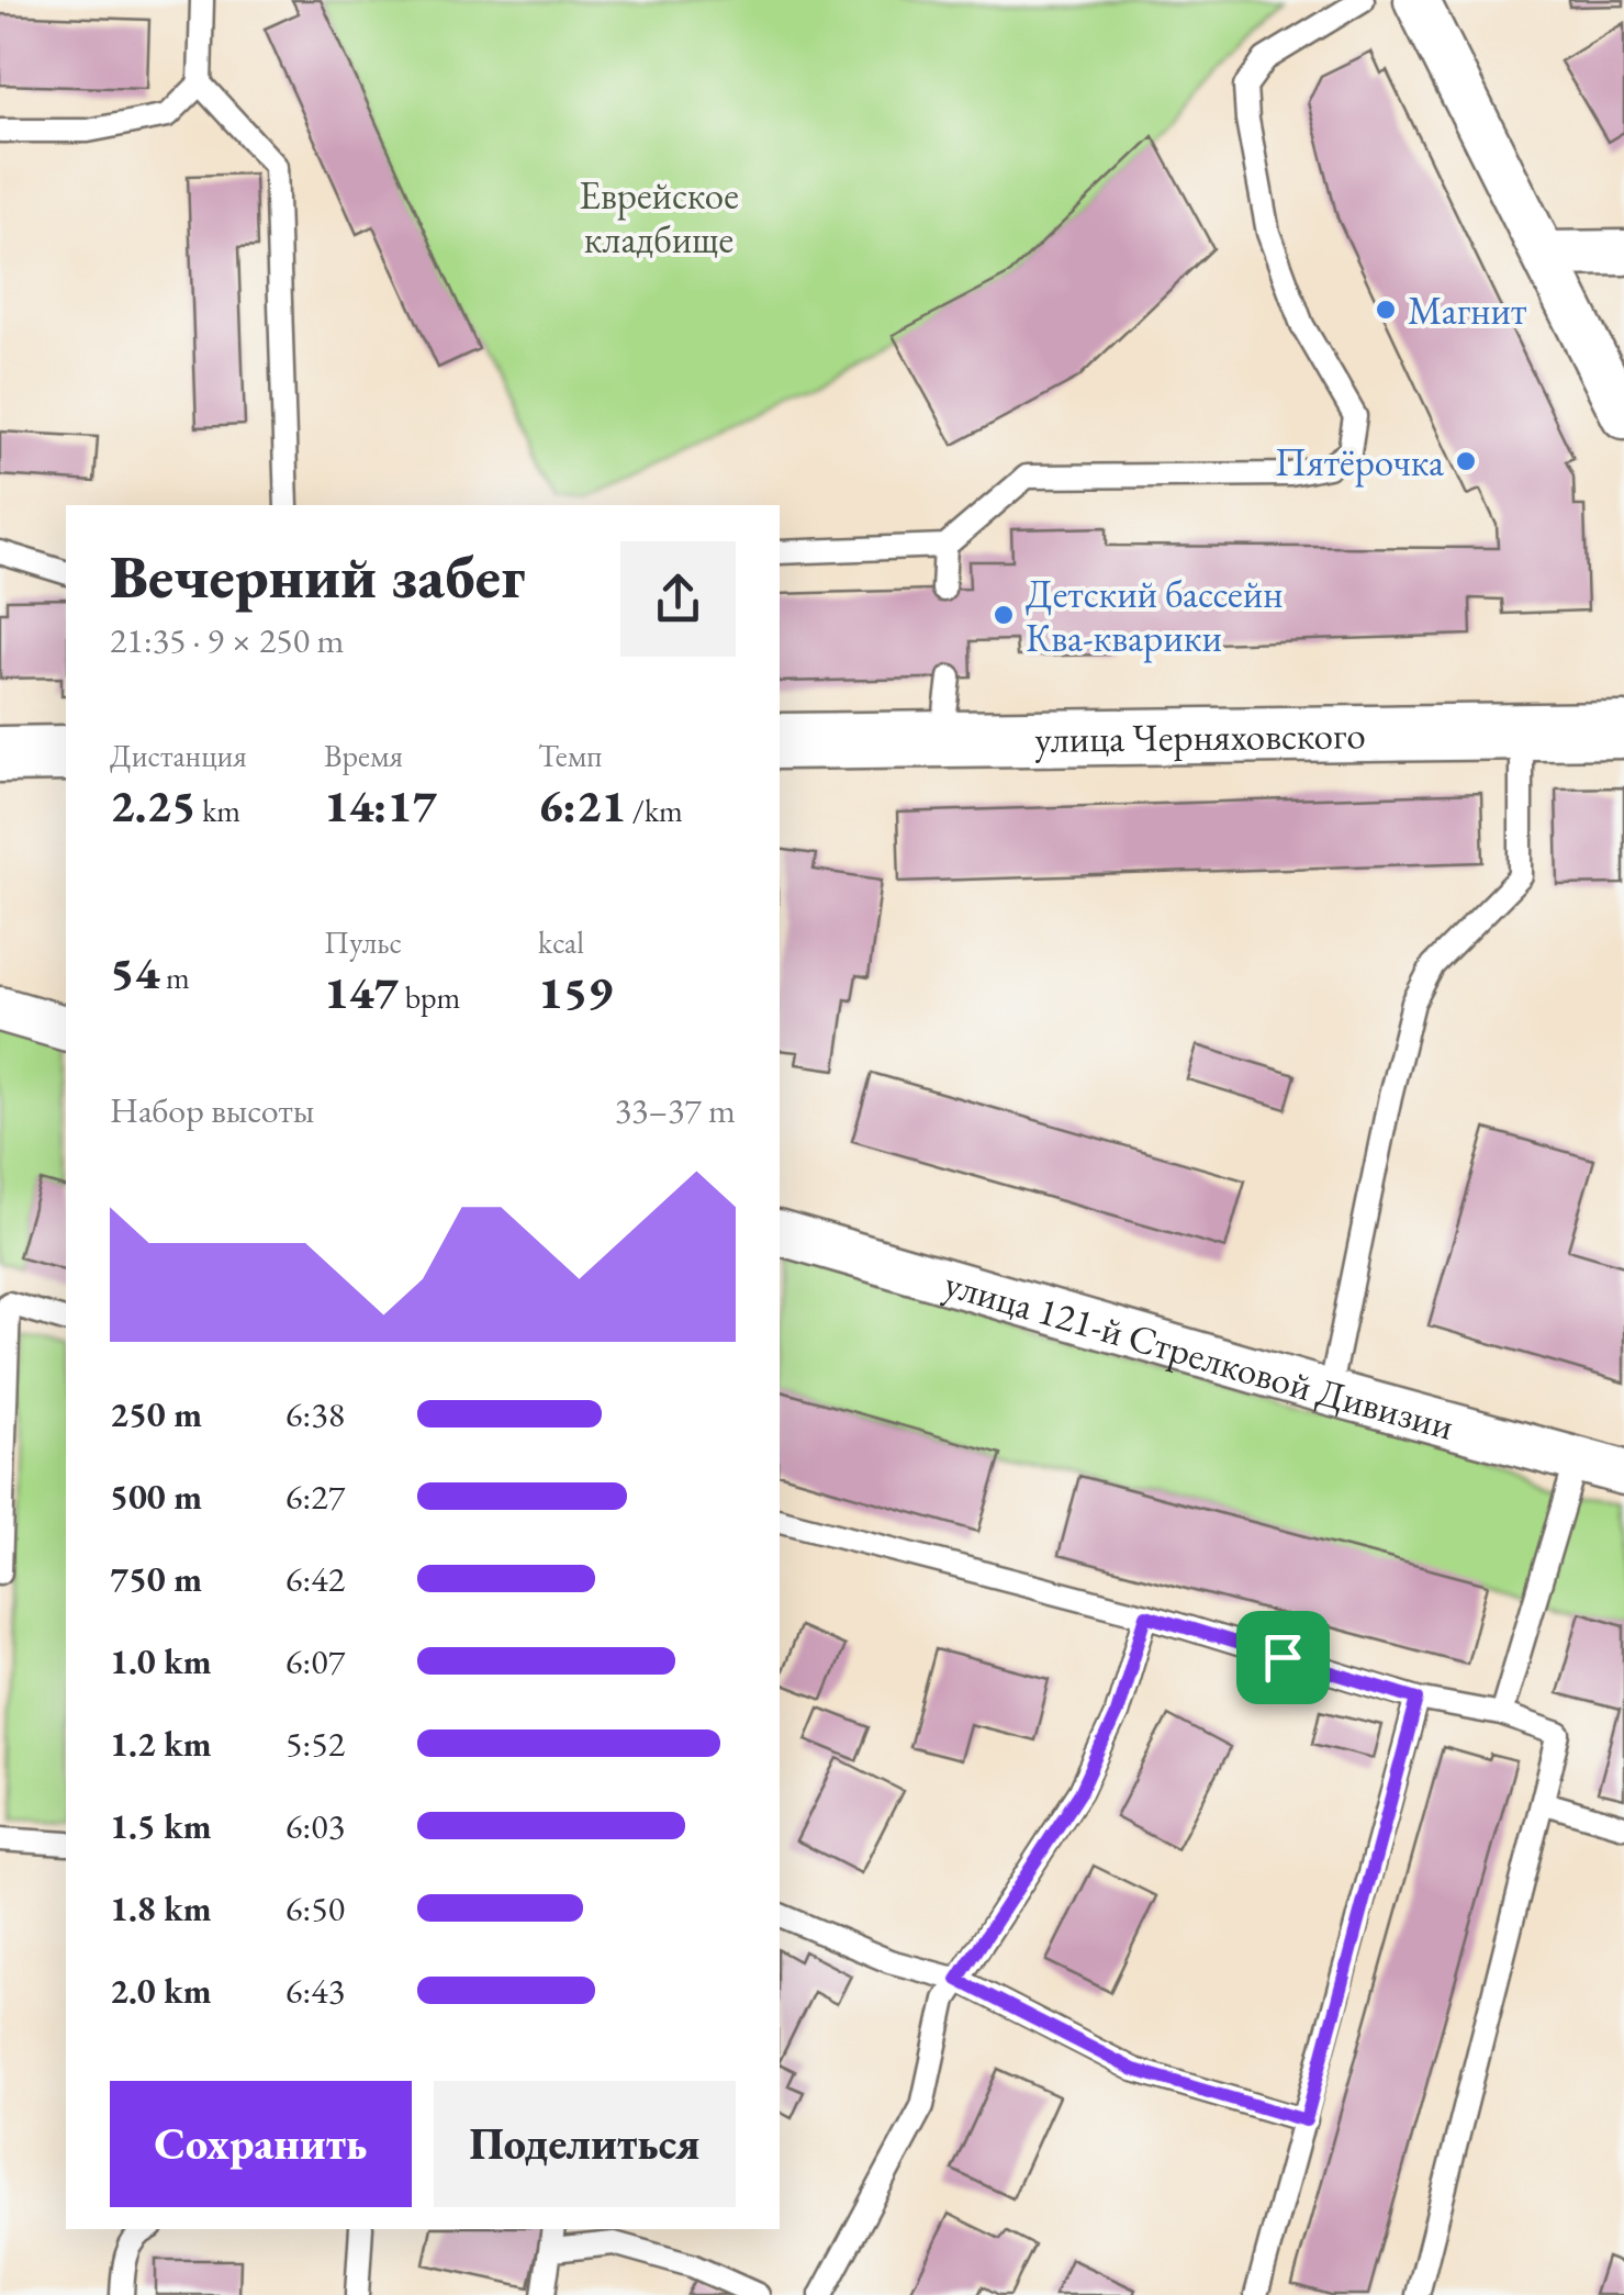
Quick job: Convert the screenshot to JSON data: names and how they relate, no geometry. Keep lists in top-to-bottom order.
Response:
{
  "streets": {
    "street": ["улица Черняховского", "улица 121-й Стрелковой Дивизии"]
  },
  "parks": ["Еврейское кладбище"],
  "places": ["Магнит", "Пятёрочка", "Детский бассейн Ква-кварики"],
  "page": {
    "heading": ["Вечерний забег", "21:35 · 9 × 250 m"],
    "stats": [
      ["Дистанция", "2.25 km"],
      ["Время", "14:17"],
      ["Темп", "6:21 /km"],
      ["54 m"],
      ["Пульс", "147 bpm"],
      ["kcal", "159"]
    ],
    "chart": ["Набор высоты", "33–37 m"],
    "list": [
      {
        "name": "250 m",
        "note": "6:38"
      },
      {
        "name": "500 m",
        "note": "6:27"
      },
      {
        "name": "750 m",
        "note": "6:42"
      },
      {
        "name": "1.0 km",
        "note": "6:07"
      },
      {
        "name": "1.2 km",
        "note": "5:52"
      },
      {
        "name": "1.5 km",
        "note": "6:03"
      },
      {
        "name": "1.8 km",
        "note": "6:50"
      },
      {
        "name": "2.0 km",
        "note": "6:43"
      }
    ],
    "buttons": ["Сохранить", "Поделиться"]
  }
}
